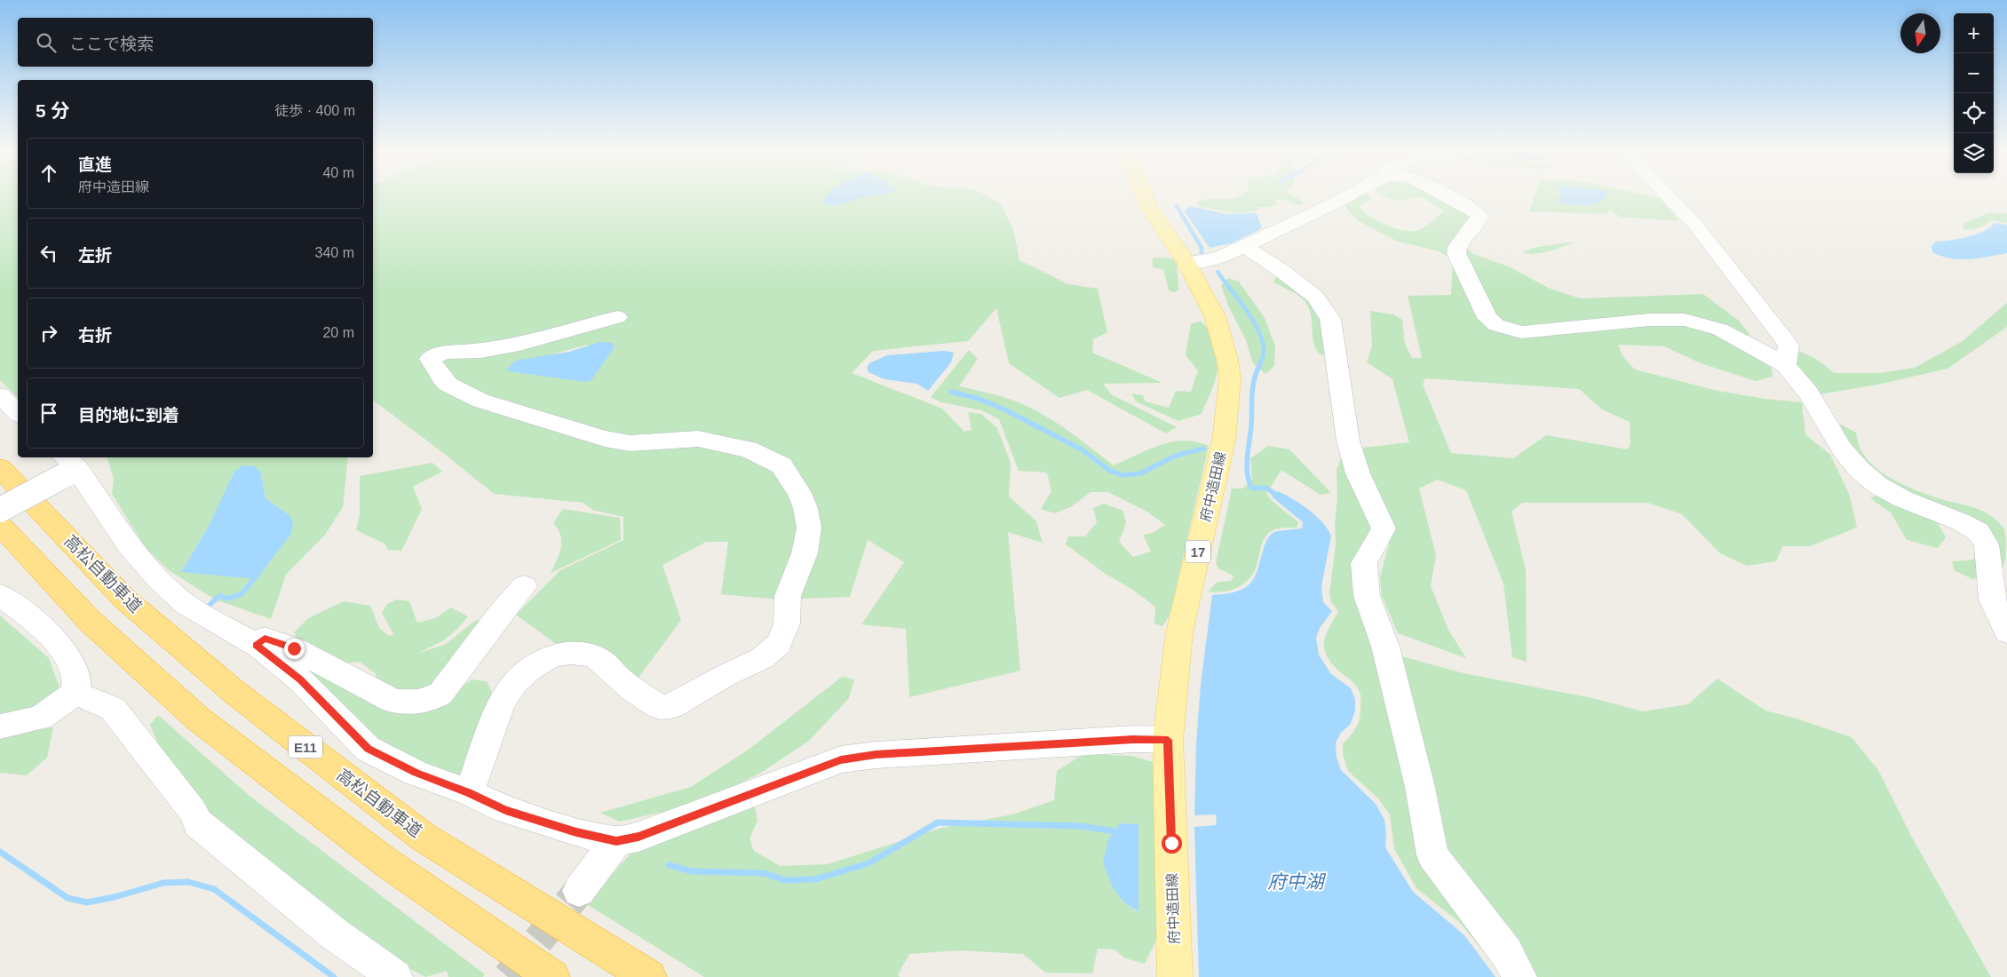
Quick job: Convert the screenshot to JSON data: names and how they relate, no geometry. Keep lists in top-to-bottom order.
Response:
{
  "streets": {
    "highway": ["高松自動車道", "E11"],
    "main road": ["府中造田線", "17"]
  },
  "water": ["府中湖"],
  "north": "bottom",
  "page": {
    "map_buttons": ["+", "−"],
    "search": "ここで検索",
    "heading": ["5 分", "徒歩 · 400 m"],
    "list": [
      ["直進", "府中造田線", "40 m"],
      ["左折", "340 m"],
      ["右折", "20 m"],
      "目的地に到着"
    ]
  }
}
